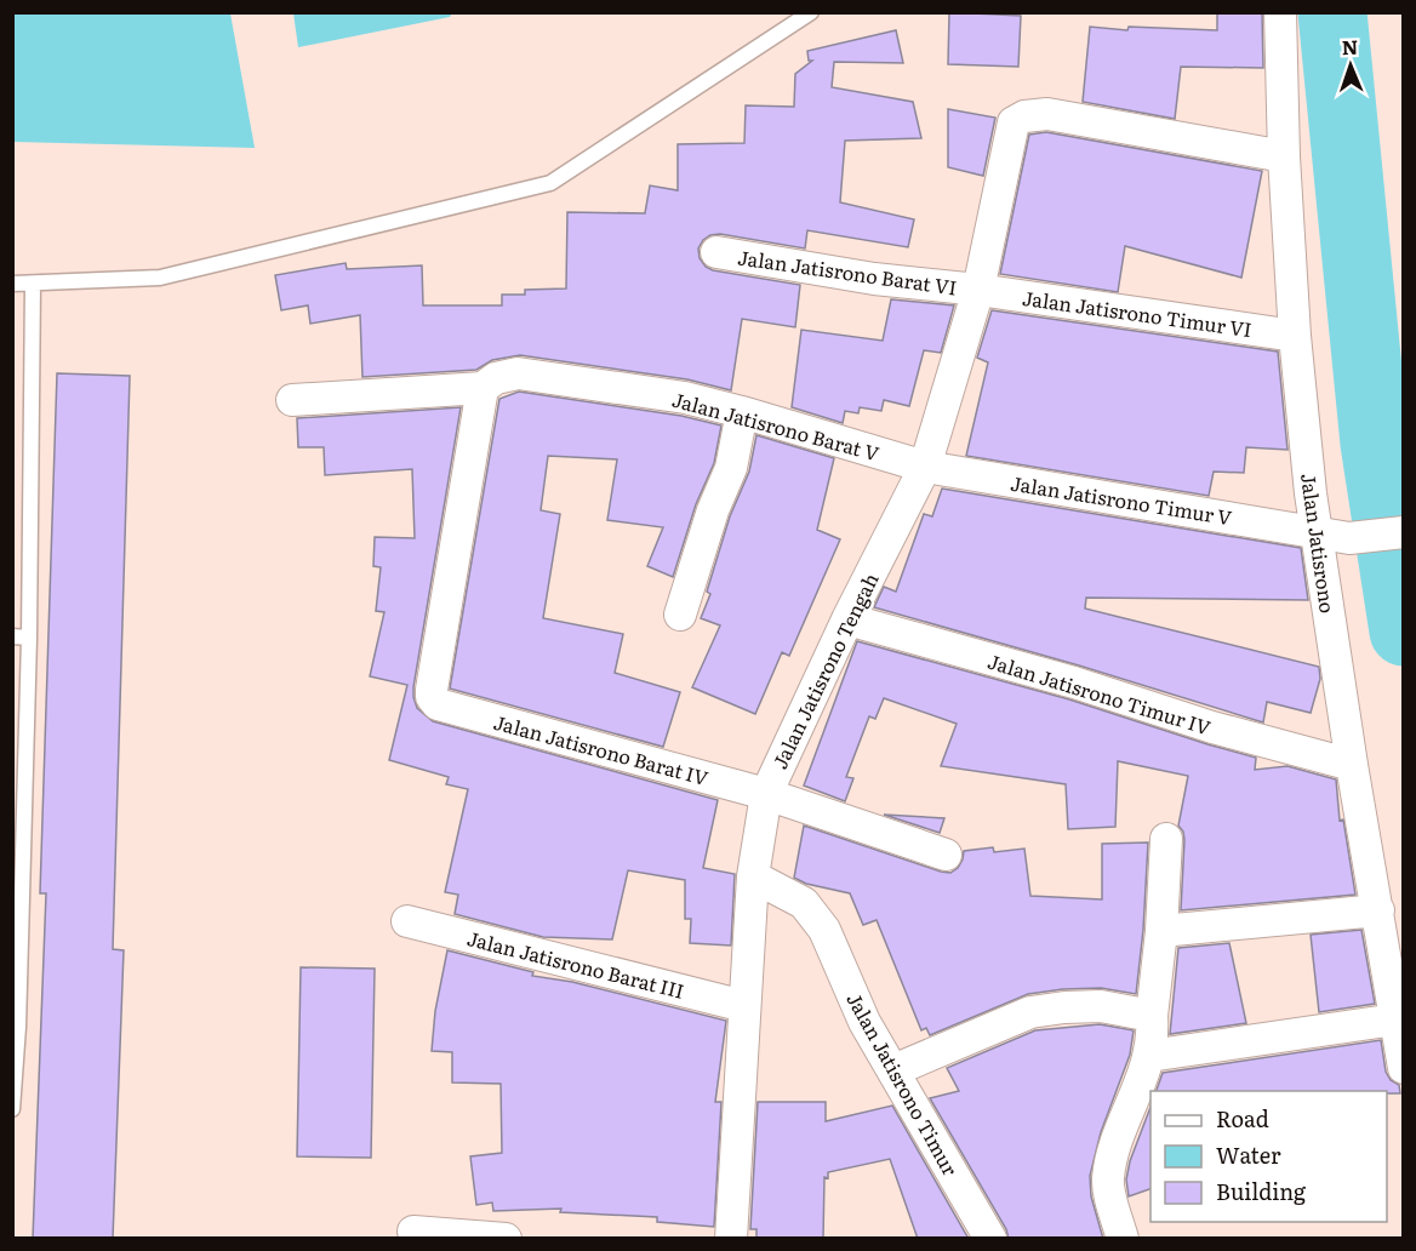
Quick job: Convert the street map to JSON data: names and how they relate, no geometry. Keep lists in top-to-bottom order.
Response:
{
  "streets": {
    "street": [
      "Jalan Jatisrono Barat VI",
      "Jalan Jatisrono Timur VI",
      "Jalan Jatisrono Barat V",
      "Jalan Jatisrono Timur V",
      "Jalan Jatisrono",
      "Jalan Jatisrono Tengah",
      "Jalan Jatisrono Timur IV",
      "Jalan Jatisrono Barat IV",
      "Jalan Jatisrono Barat III",
      "Jalan Jatisrono Timur"
    ]
  },
  "crossings": [
    ["Jalan Jatisrono Barat VI", "Jalan Jatisrono Timur VI"],
    ["Jalan Jatisrono Barat VI", "Jalan Jatisrono Tengah"],
    ["Jalan Jatisrono Timur VI", "Jalan Jatisrono"],
    ["Jalan Jatisrono Timur VI", "Jalan Jatisrono Tengah"],
    ["Jalan Jatisrono Barat V", "Jalan Jatisrono Timur V"],
    ["Jalan Jatisrono Barat V", "Jalan Jatisrono Tengah"],
    ["Jalan Jatisrono Barat V", "Jalan Jatisrono Barat IV"],
    ["Jalan Jatisrono Timur V", "Jalan Jatisrono"],
    ["Jalan Jatisrono Timur V", "Jalan Jatisrono Tengah"],
    ["Jalan Jatisrono", "Jalan Jatisrono Tengah"],
    ["Jalan Jatisrono", "Jalan Jatisrono Timur IV"],
    ["Jalan Jatisrono Tengah", "Jalan Jatisrono Timur IV"],
    ["Jalan Jatisrono Tengah", "Jalan Jatisrono Barat IV"],
    ["Jalan Jatisrono Tengah", "Jalan Jatisrono Barat III"],
    ["Jalan Jatisrono Tengah", "Jalan Jatisrono Timur"]
  ],
  "legend": ["Road", "Water", "Building"],
  "north": "top"
}
